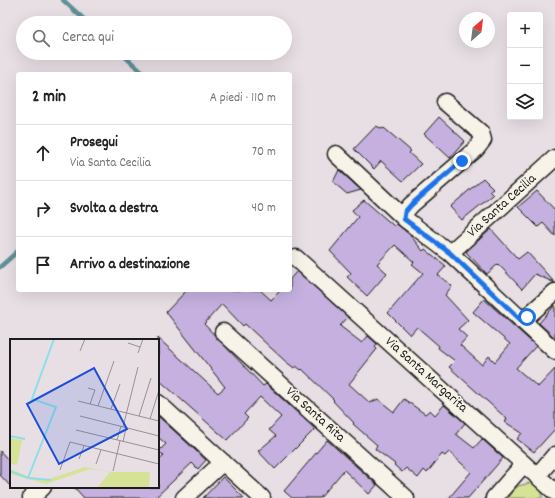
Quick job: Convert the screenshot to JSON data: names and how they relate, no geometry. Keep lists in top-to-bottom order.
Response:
{
  "streets": {
    "street": ["Via Santa Cecilia", "Via Santa Margarita", "Via Santa Rita"]
  },
  "north": "top right",
  "page": {
    "map_buttons": ["+", "−"],
    "search": "Cerca qui",
    "heading": ["2 min", "A piedi · 110 m"],
    "list": [
      ["Prosegui", "Via Santa Cecilia", "70 m"],
      ["Svolta a destra", "40 m"],
      "Arrivo a destinazione"
    ]
  }
}
